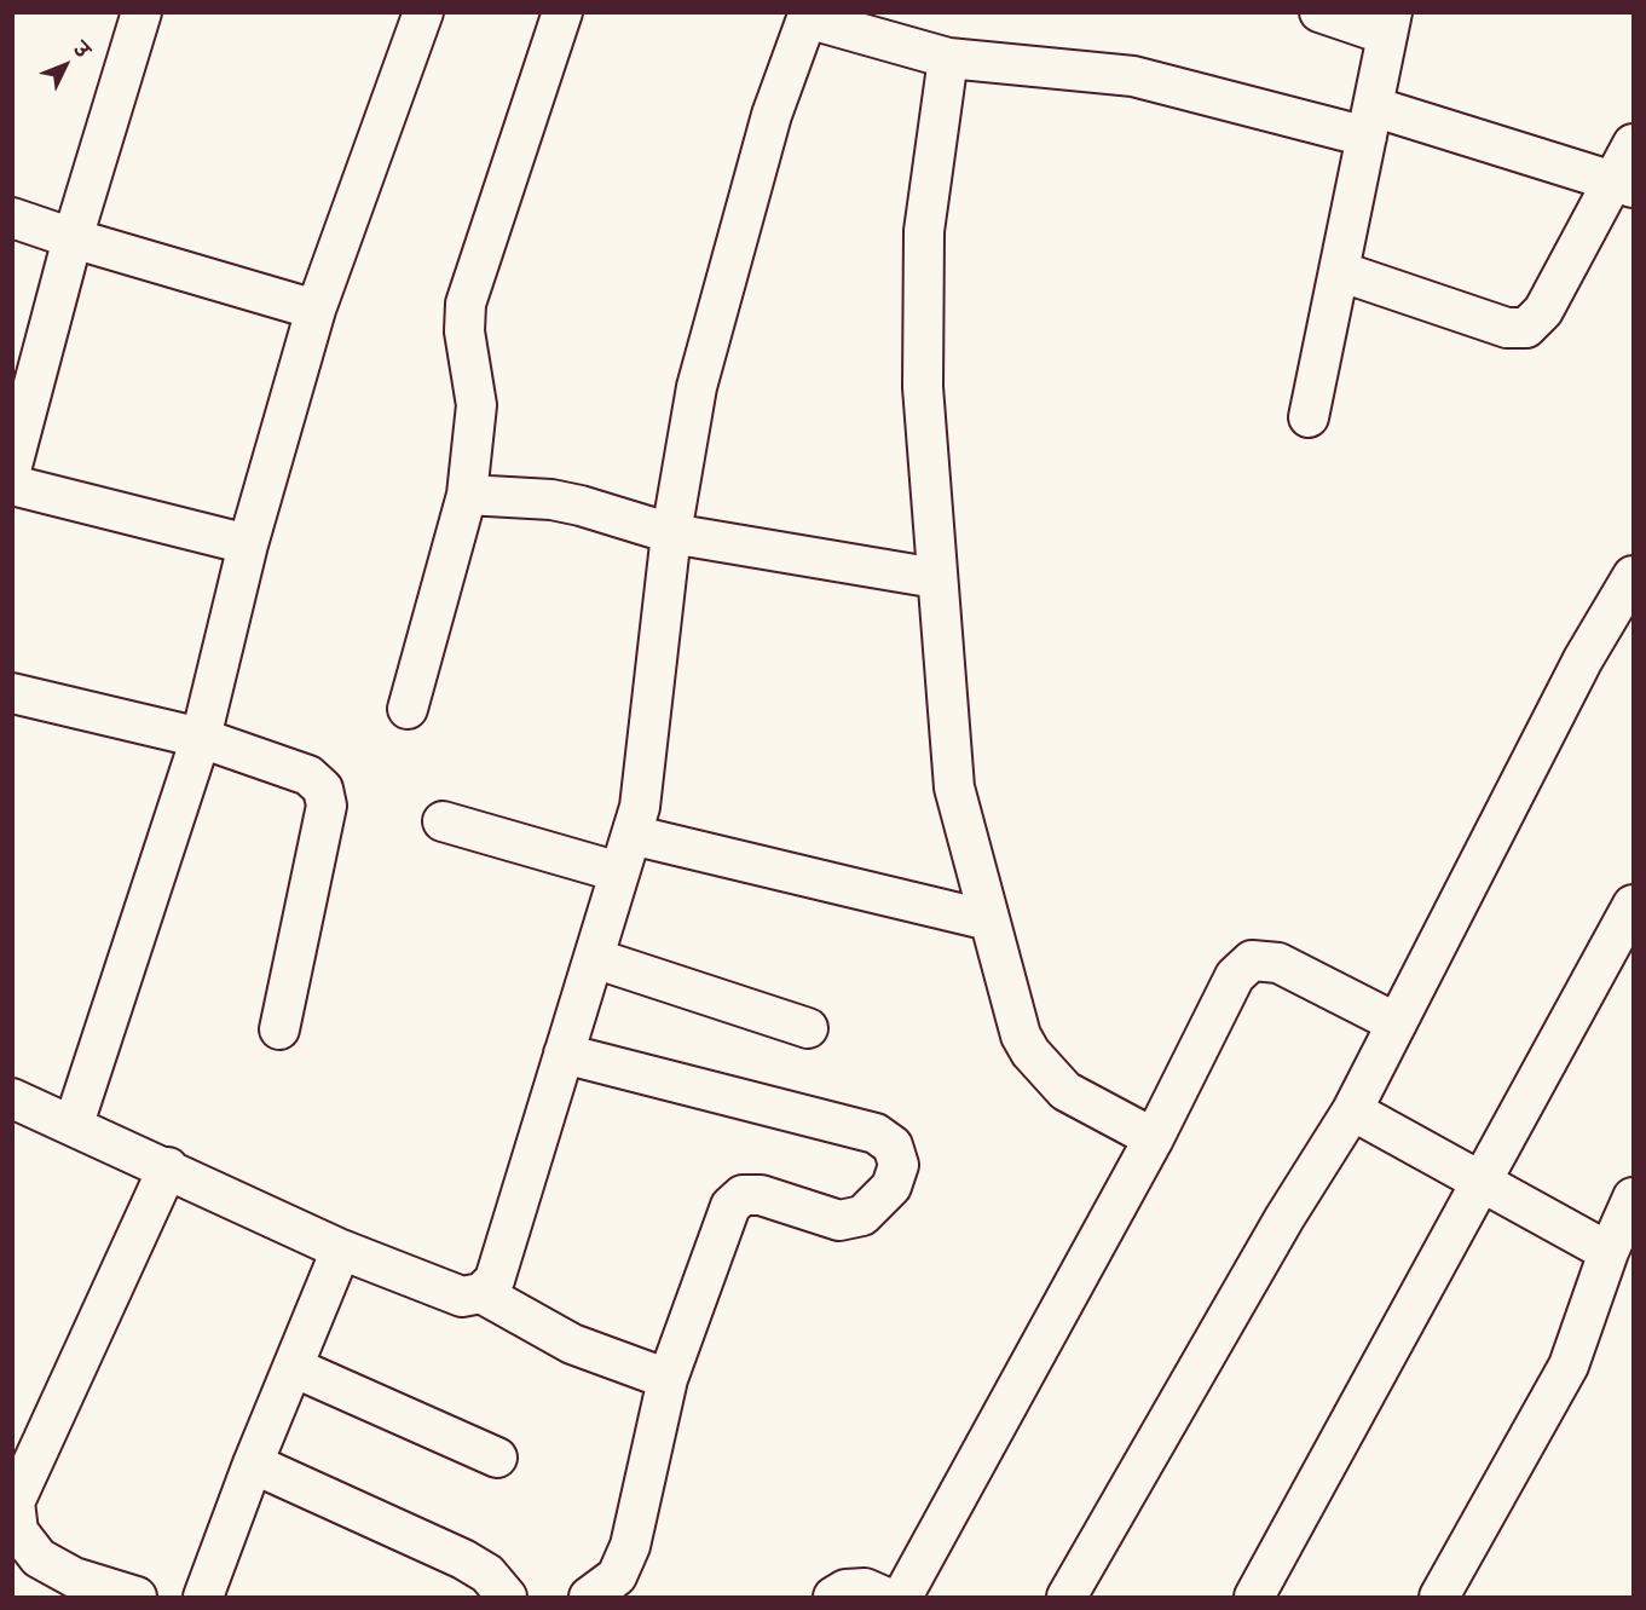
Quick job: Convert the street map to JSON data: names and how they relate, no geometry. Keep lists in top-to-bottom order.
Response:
{
  "north": "top right"
}
